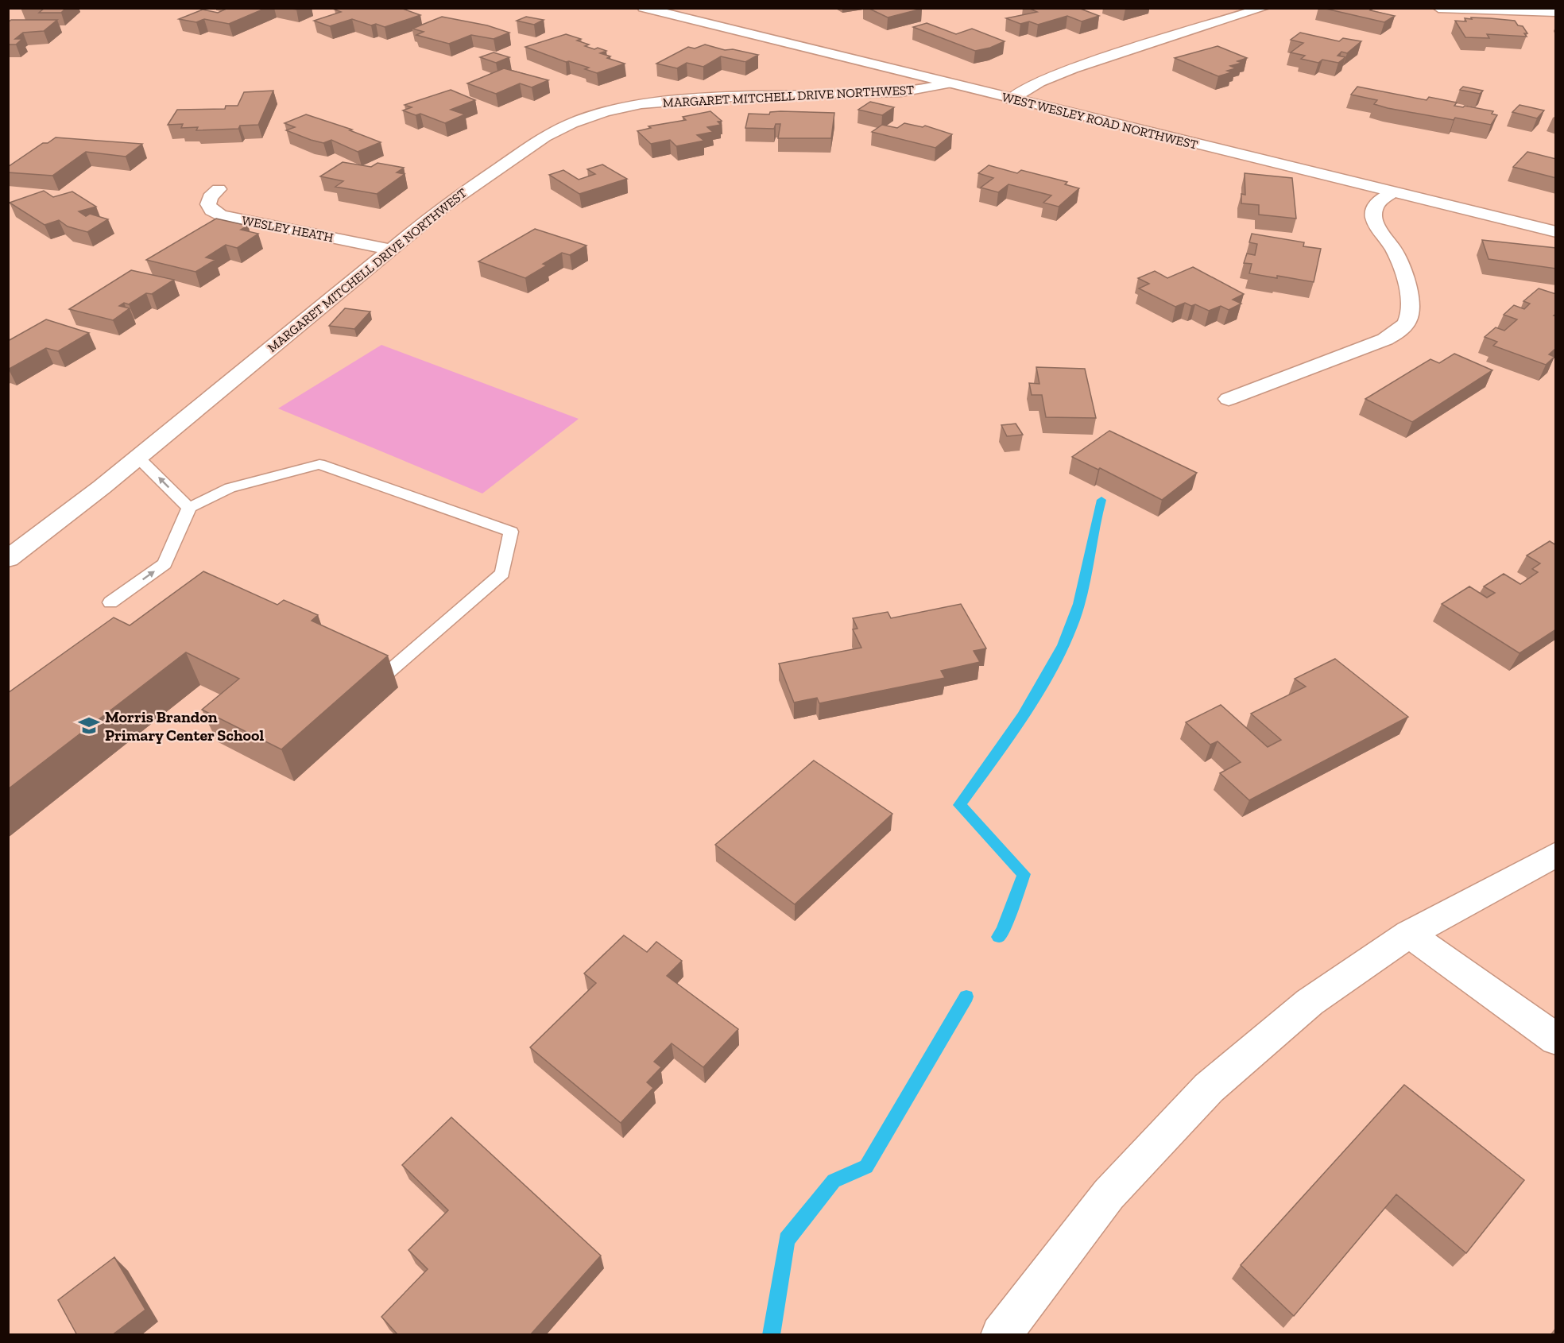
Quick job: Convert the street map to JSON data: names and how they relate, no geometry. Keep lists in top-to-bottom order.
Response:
{
  "streets": {
    "street": ["MARGARET MITCHELL DRIVE NORTHWEST", "WEST WESLEY ROAD NORTHWEST", "WESLEY HEATH"]
  },
  "crossings": [
    ["MARGARET MITCHELL DRIVE NORTHWEST", "WEST WESLEY ROAD NORTHWEST"],
    ["MARGARET MITCHELL DRIVE NORTHWEST", "WESLEY HEATH"]
  ],
  "places": {
    "school or university": ["Morris Brandon Primary Center School"]
  }
}
